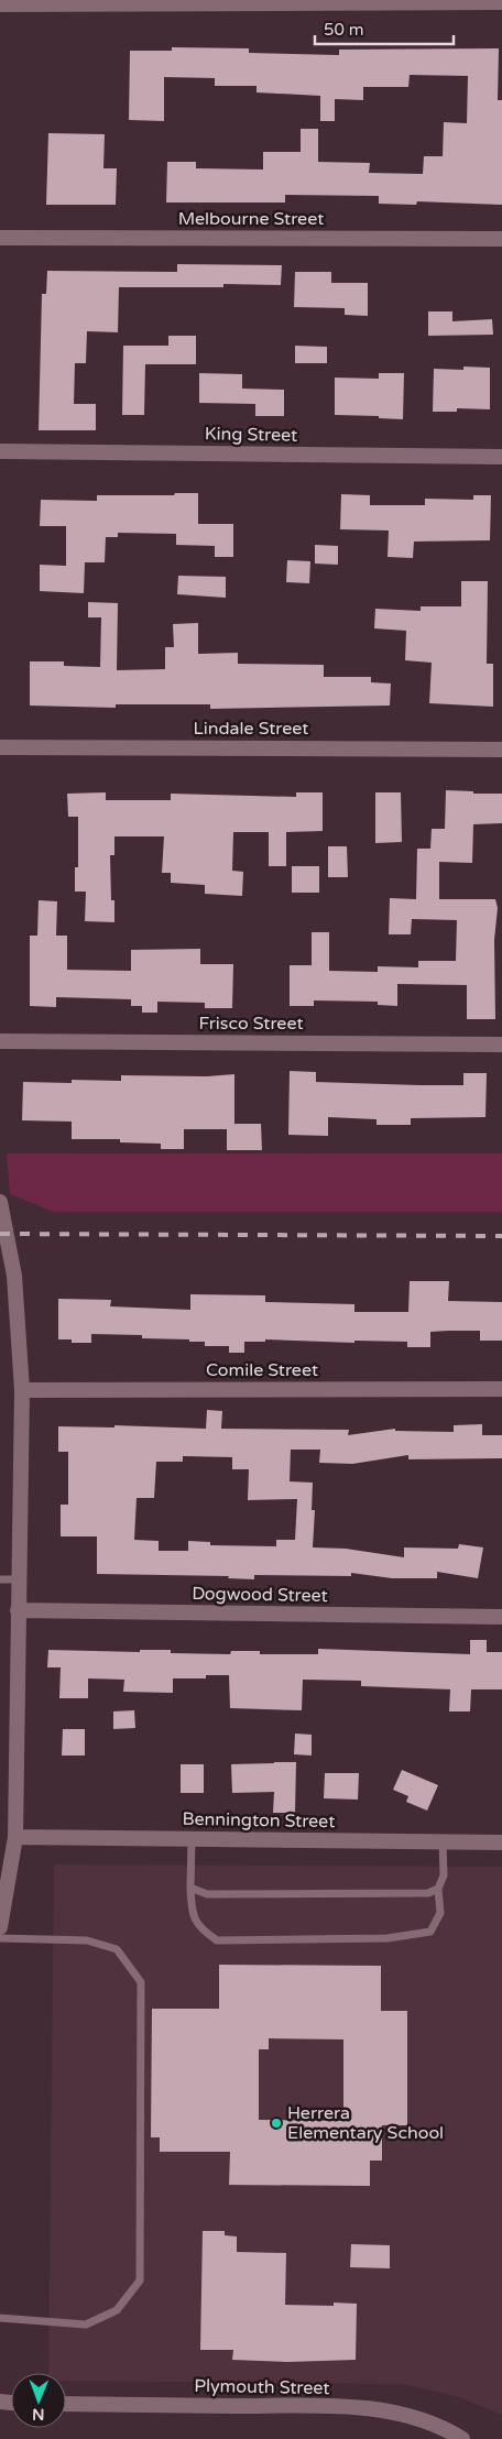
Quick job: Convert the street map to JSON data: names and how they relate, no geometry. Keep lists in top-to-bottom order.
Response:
{
  "streets": {
    "street": [
      "Melbourne Street",
      "King Street",
      "Lindale Street",
      "Frisco Street",
      "Comile Street",
      "Dogwood Street",
      "Bennington Street",
      "Plymouth Street"
    ]
  },
  "places": ["Herrera Elementary School"],
  "scale_bar": "50 m",
  "north": "bottom"
}
